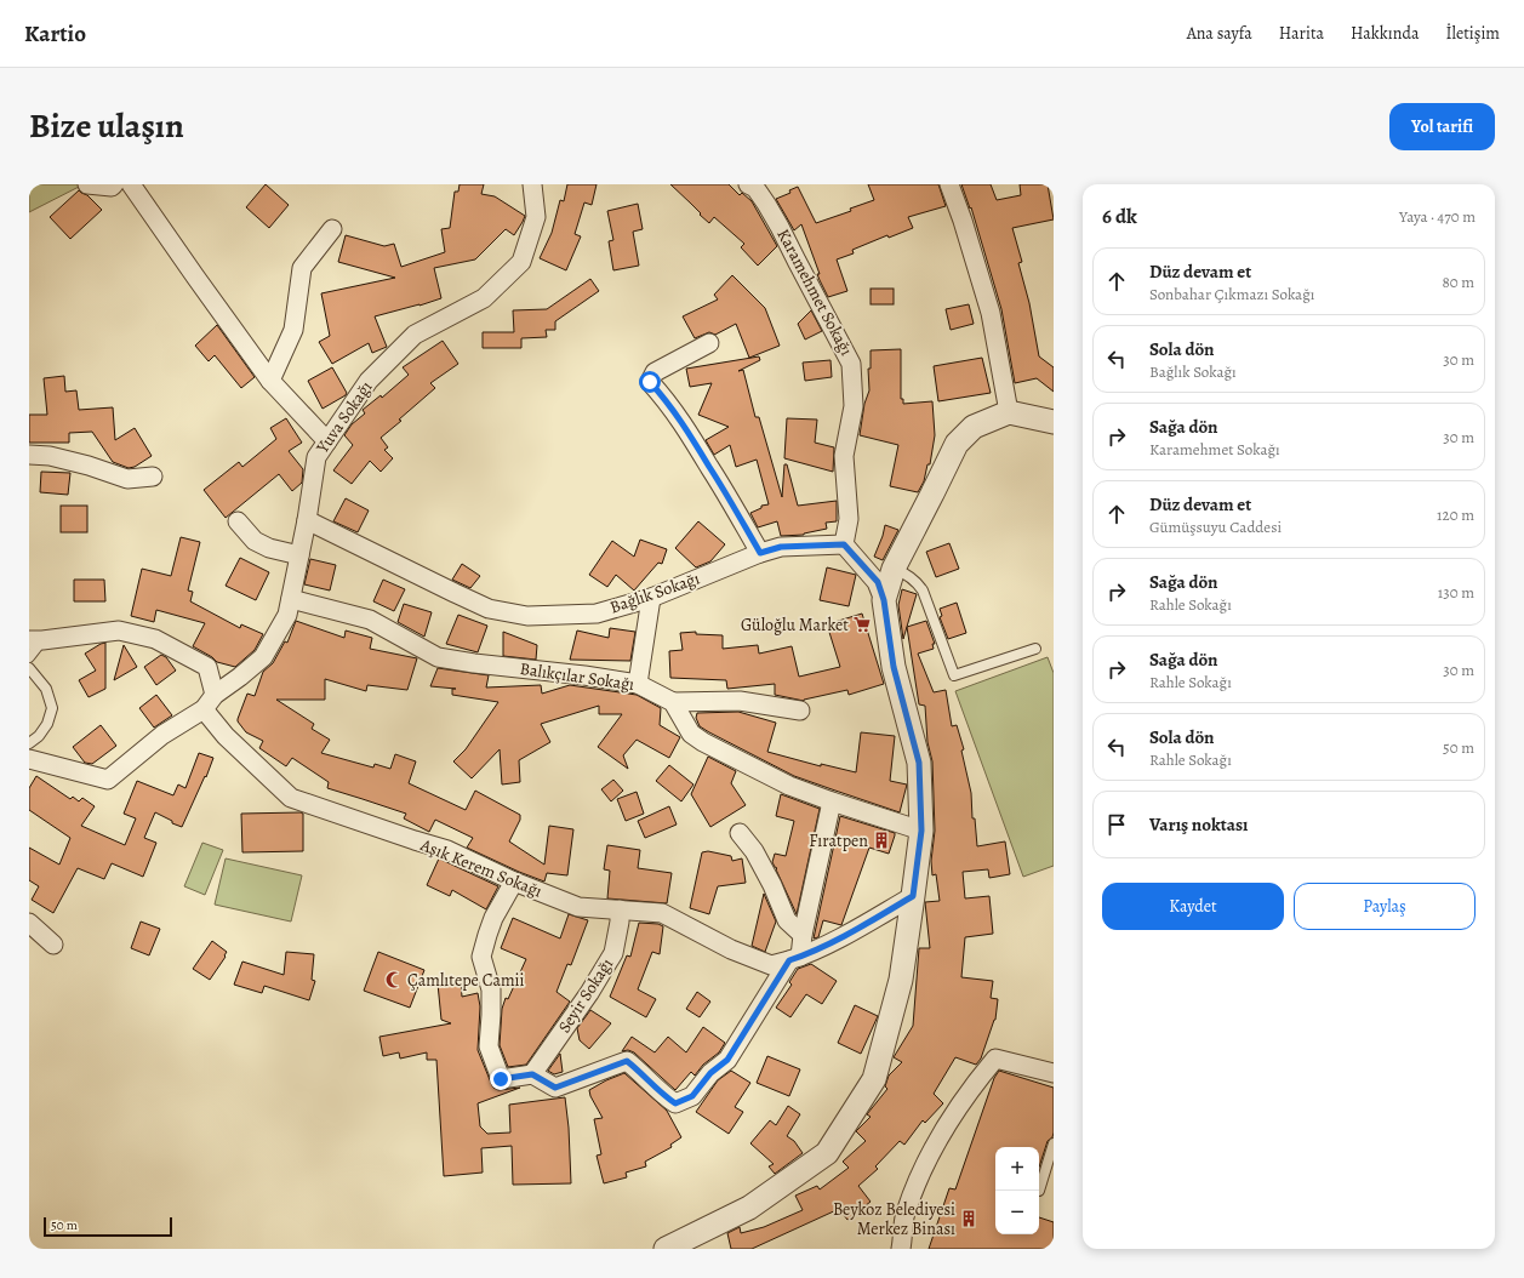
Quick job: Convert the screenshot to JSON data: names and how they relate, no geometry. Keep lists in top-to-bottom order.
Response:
{
  "streets": {
    "street": [
      "Karamehmet Sokağı",
      "Yuva Sokağı",
      "Bağlık Sokağı",
      "Balıkçılar Sokağı",
      "Aşık Kerem Sokağı",
      "Seyir Sokağı"
    ]
  },
  "crossings": [
    ["Karamehmet Sokağı", "Bağlık Sokağı"],
    ["Yuva Sokağı", "Bağlık Sokağı"],
    ["Yuva Sokağı", "Balıkçılar Sokağı"],
    ["Yuva Sokağı", "Aşık Kerem Sokağı"],
    ["Aşık Kerem Sokağı", "Seyir Sokağı"]
  ],
  "places": {
    "supermarket": ["Güloğlu Market"],
    "building": ["Fıratpen", "Beykoz Belediyesi Merkez Binası"],
    "mosque": ["Çamlıtepe Camii"]
  },
  "scale_bar": "50 m",
  "page": {
    "header": "Kartio",
    "nav": [
      "Ana sayfa",
      "Harita",
      "Hakkında",
      "İletişim"
    ],
    "title": "Bize ulaşın",
    "buttons": [
      "Yol tarifi",
      ["Kaydet", "Paylaş"]
    ],
    "heading": ["6 dk", "Yaya · 470 m"],
    "list": [
      ["Düz devam et", "Sonbahar Çıkmazı Sokağı", "80 m"],
      ["Sola dön", "Bağlık Sokağı", "30 m"],
      ["Sağa dön", "Karamehmet Sokağı", "30 m"],
      ["Düz devam et", "Gümüşsuyu Caddesi", "120 m"],
      ["Sağa dön", "Rahle Sokağı", "130 m"],
      ["Sağa dön", "Rahle Sokağı", "30 m"],
      ["Sola dön", "Rahle Sokağı", "50 m"],
      "Varış noktası"
    ],
    "map_buttons": ["+", "−"],
    "scale": "50 m"
  }
}
